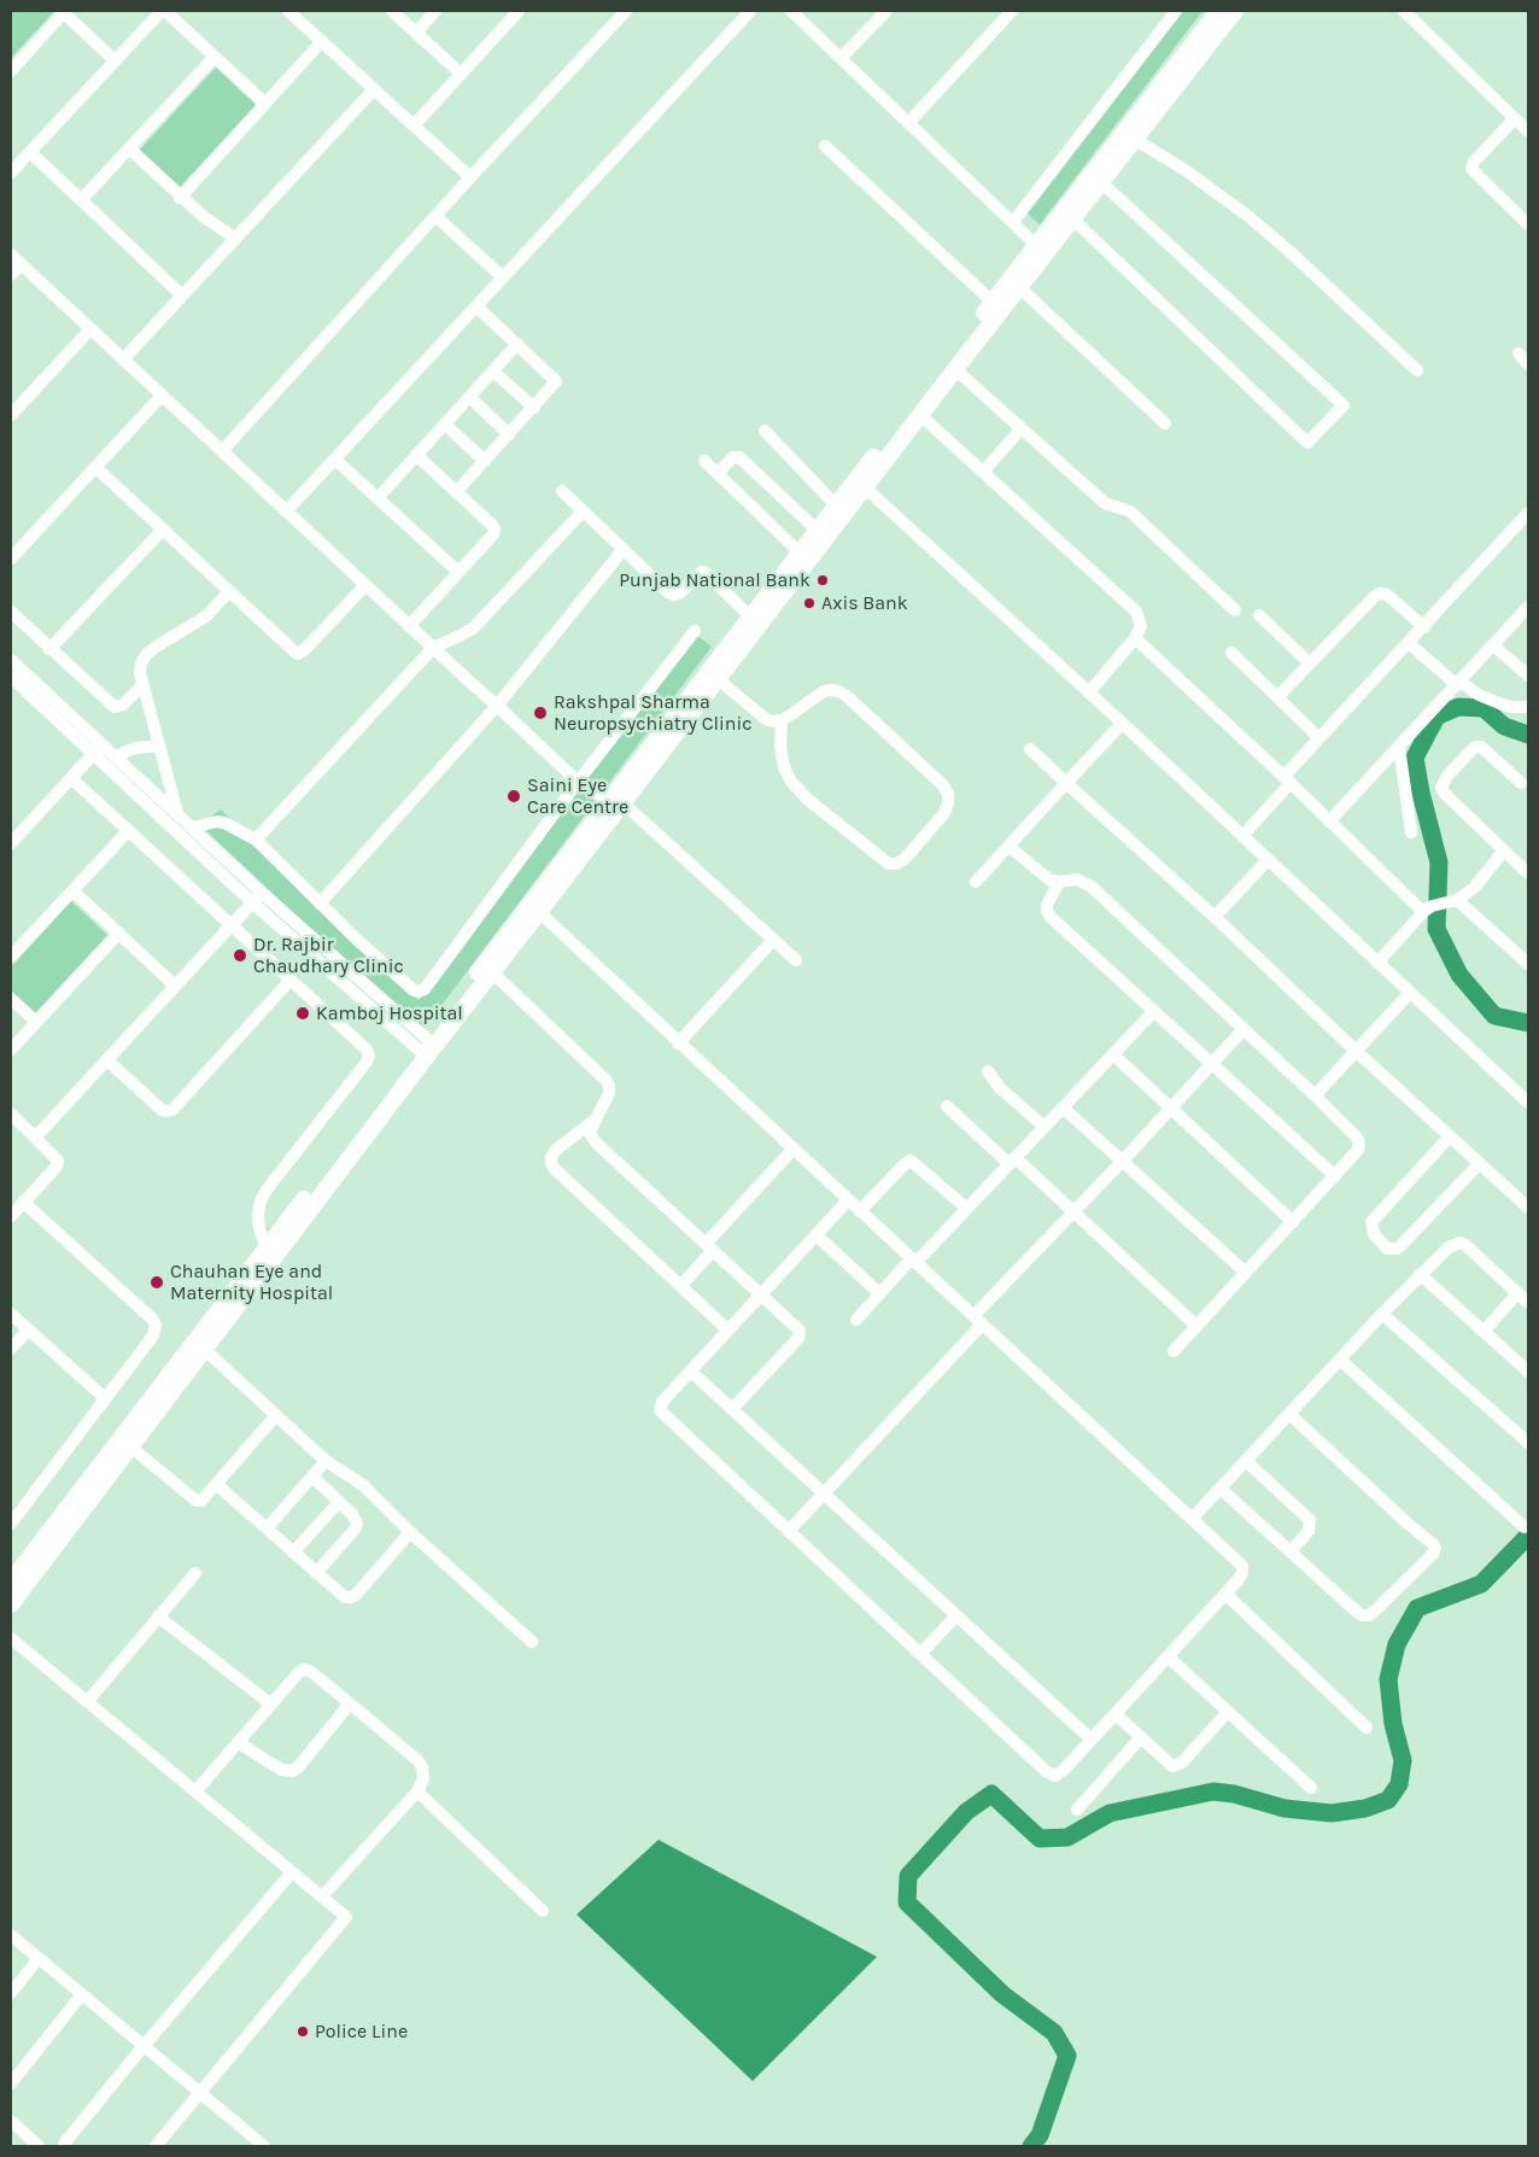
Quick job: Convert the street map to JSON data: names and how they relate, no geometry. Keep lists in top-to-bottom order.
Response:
{
  "places": [
    "Punjab National Bank",
    "Axis Bank",
    "Rakshpal Sharma Neuropsychiatry Clinic",
    "Saini Eye Care Centre",
    "Dr. Rajbir Chaudhary Clinic",
    "Kamboj Hospital",
    "Chauhan Eye and Maternity Hospital",
    "Police Line"
  ]
}
